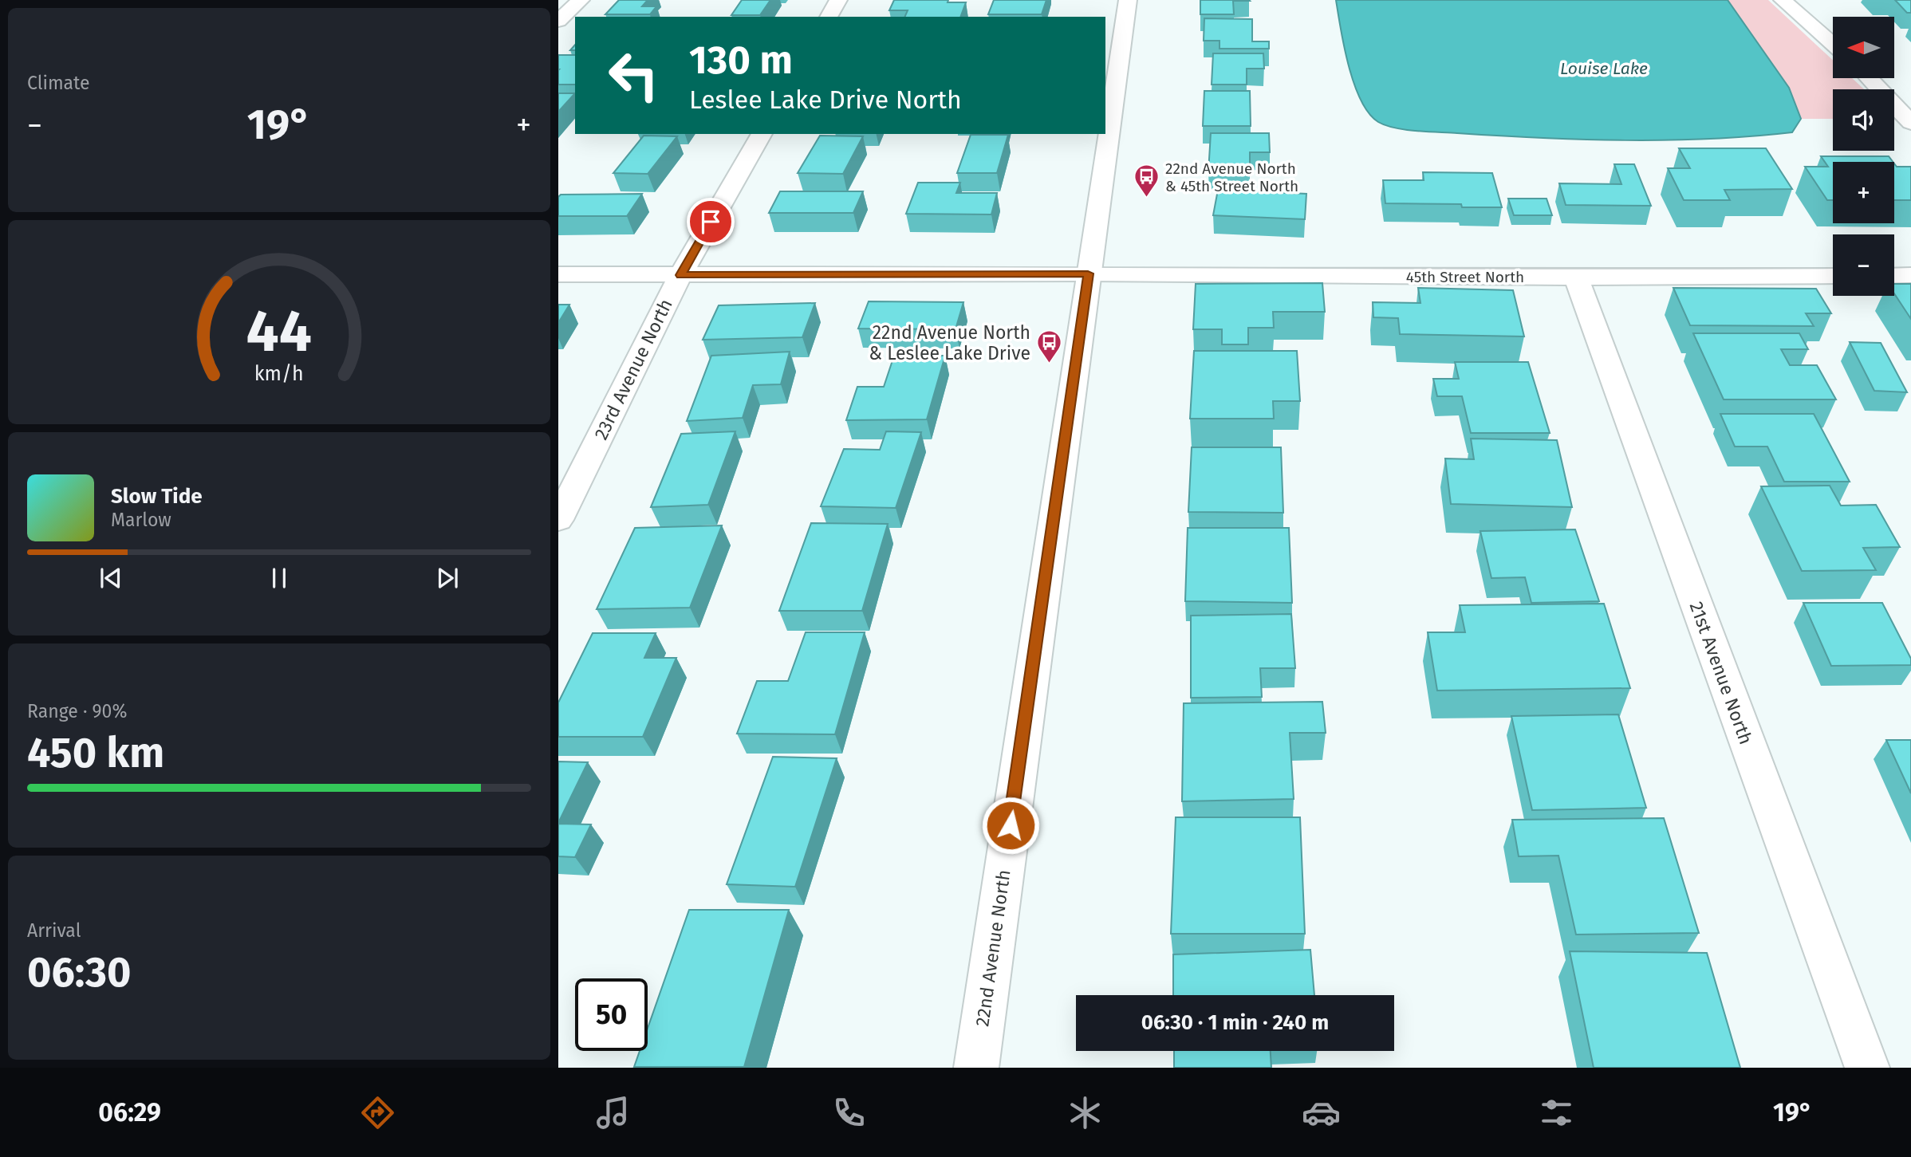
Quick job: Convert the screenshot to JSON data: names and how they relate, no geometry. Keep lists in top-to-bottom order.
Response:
{
  "streets": {
    "street": [
      "45th Street North",
      "23rd Avenue North",
      "21st Avenue North",
      "22nd Avenue North"
    ]
  },
  "crossings": [
    ["45th Street North", "23rd Avenue North"],
    ["45th Street North", "21st Avenue North"],
    ["45th Street North", "22nd Avenue North"]
  ],
  "water": ["Louise Lake"],
  "places": {
    "bus stop": ["22nd Avenue North & 45th Street North", "22nd Avenue North & Leslee Lake Drive"]
  },
  "north": "left",
  "page": {
    "tile": [
      "Climate",
      ["Range · 90%", "450 km"],
      ["Arrival", "06:30"]
    ],
    "map_buttons": ["+", "−"],
    "turn": ["130 m", "Leslee Lake Drive North"],
    "heat": ["−", "19°", "+"],
    "song": ["Slow Tide", "Marlow"],
    "limit": "50",
    "trip": "06:30 · 1 min · 240 m",
    "tabs": ["06:29", "19°"],
    "gauge": ["44", "km/h"]
  }
}
